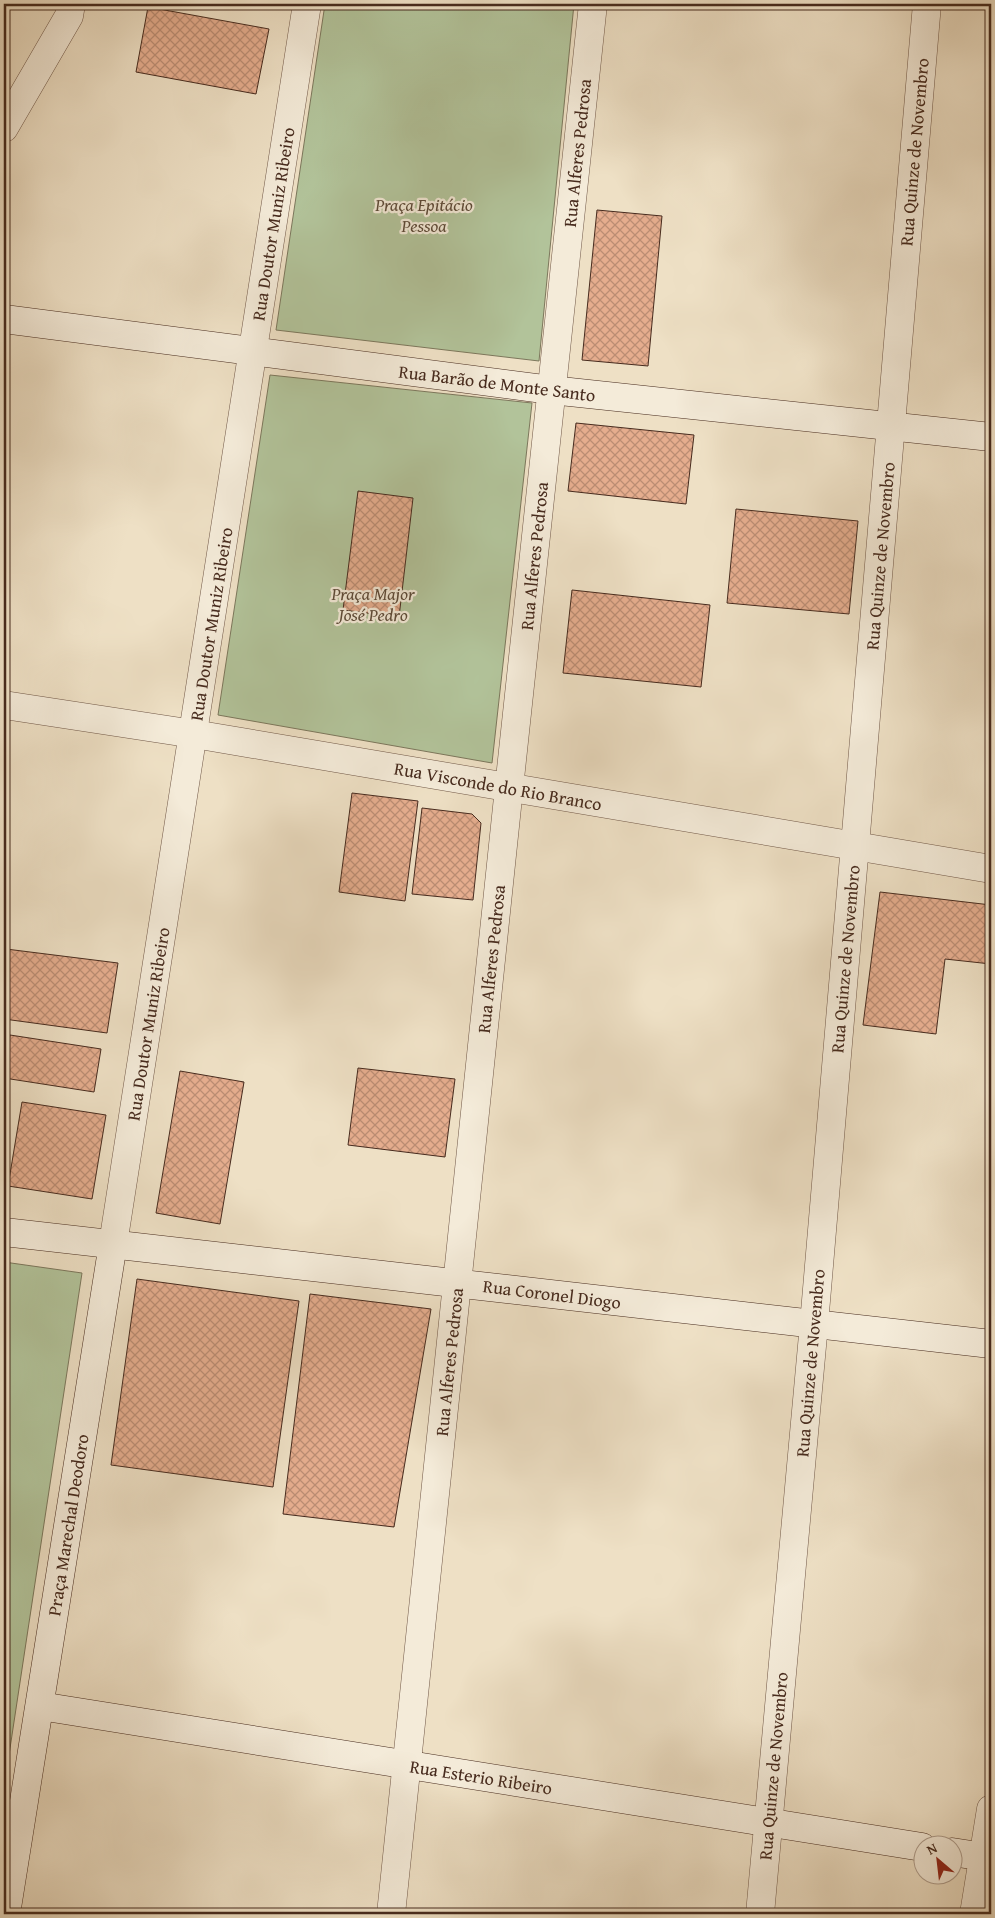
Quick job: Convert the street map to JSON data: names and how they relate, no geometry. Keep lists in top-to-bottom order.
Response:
{
  "streets": {
    "street": [
      "Rua Quinze de Novembro",
      "Rua Alferes Pedrosa",
      "Rua Doutor Muniz Ribeiro",
      "Rua Barão de Monte Santo",
      "Rua Visconde do Rio Branco",
      "Rua Coronel Diogo",
      "Praça Marechal Deodoro",
      "Rua Esterio Ribeiro"
    ]
  },
  "crossings": [
    ["Rua Quinze de Novembro", "Rua Barão de Monte Santo"],
    ["Rua Quinze de Novembro", "Rua Visconde do Rio Branco"],
    ["Rua Quinze de Novembro", "Rua Coronel Diogo"],
    ["Rua Quinze de Novembro", "Rua Esterio Ribeiro"],
    ["Rua Alferes Pedrosa", "Rua Barão de Monte Santo"],
    ["Rua Alferes Pedrosa", "Rua Visconde do Rio Branco"],
    ["Rua Alferes Pedrosa", "Rua Coronel Diogo"],
    ["Rua Alferes Pedrosa", "Rua Esterio Ribeiro"],
    ["Rua Doutor Muniz Ribeiro", "Rua Barão de Monte Santo"],
    ["Rua Doutor Muniz Ribeiro", "Rua Visconde do Rio Branco"],
    ["Rua Doutor Muniz Ribeiro", "Rua Coronel Diogo"],
    ["Rua Doutor Muniz Ribeiro", "Praça Marechal Deodoro"],
    ["Rua Coronel Diogo", "Praça Marechal Deodoro"],
    ["Praça Marechal Deodoro", "Rua Esterio Ribeiro"]
  ],
  "parks": ["Praça Epitácio Pessoa", "Praça Major José Pedro"],
  "north": "top left"
}
